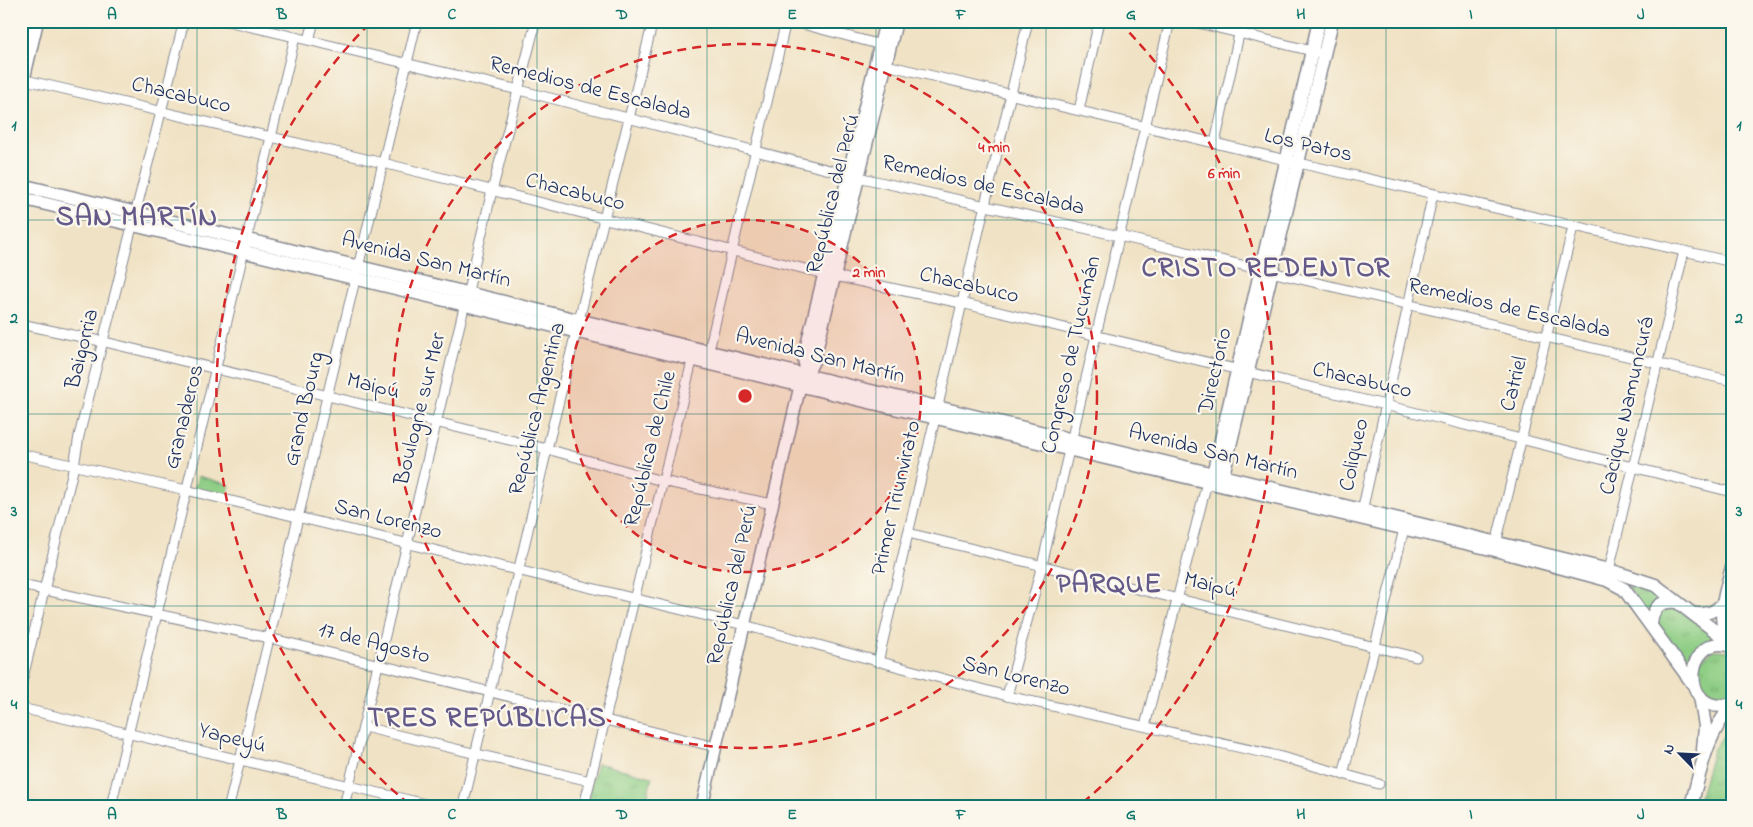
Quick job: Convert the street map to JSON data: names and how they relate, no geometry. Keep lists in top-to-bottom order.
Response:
{
  "streets": {
    "main road": ["República del Perú", "Avenida San Martín", "Directorio"],
    "street": [
      "Remedios de Escalada",
      "Chacabuco",
      "Los Patos",
      "Baigorria",
      "Congreso de Tucumán",
      "Catriel",
      "Maipú",
      "Cacique Namuncurá",
      "Grand Bourg",
      "Boulogne sur Mer",
      "República Argentina",
      "Granaderos",
      "República de Chile",
      "Coliqueo",
      "Primer Triunvirato",
      "San Lorenzo",
      "17 de Agosto",
      "Yapeyú"
    ]
  },
  "crossings": [
    ["Remedios de Escalada", "República del Perú"],
    ["Remedios de Escalada", "Congreso de Tucumán"],
    ["Remedios de Escalada", "Directorio"],
    ["Remedios de Escalada", "Catriel"],
    ["Remedios de Escalada", "Cacique Namuncurá"],
    ["Remedios de Escalada", "Grand Bourg"],
    ["Remedios de Escalada", "Boulogne sur Mer"],
    ["Remedios de Escalada", "República Argentina"],
    ["Remedios de Escalada", "Granaderos"],
    ["Remedios de Escalada", "Coliqueo"],
    ["Remedios de Escalada", "Primer Triunvirato"],
    ["Chacabuco", "República del Perú"],
    ["Chacabuco", "Baigorria"],
    ["Chacabuco", "Congreso de Tucumán"],
    ["Chacabuco", "Directorio"],
    ["Chacabuco", "Catriel"],
    ["Chacabuco", "Cacique Namuncurá"],
    ["Chacabuco", "Grand Bourg"],
    ["Chacabuco", "Boulogne sur Mer"],
    ["Chacabuco", "República Argentina"],
    ["Chacabuco", "Granaderos"],
    ["Chacabuco", "Coliqueo"],
    ["Chacabuco", "Primer Triunvirato"],
    ["Los Patos", "República del Perú"],
    ["Los Patos", "Congreso de Tucumán"],
    ["Los Patos", "Directorio"],
    ["Los Patos", "Catriel"],
    ["Los Patos", "Cacique Namuncurá"],
    ["Los Patos", "Coliqueo"],
    ["Los Patos", "Primer Triunvirato"],
    ["República del Perú", "Avenida San Martín"],
    ["República del Perú", "Maipú"],
    ["República del Perú", "San Lorenzo"],
    ["República del Perú", "17 de Agosto"],
    ["Avenida San Martín", "Baigorria"],
    ["Avenida San Martín", "Congreso de Tucumán"],
    ["Avenida San Martín", "Directorio"],
    ["Avenida San Martín", "Catriel"],
    ["Avenida San Martín", "Cacique Namuncurá"],
    ["Avenida San Martín", "Grand Bourg"],
    ["Avenida San Martín", "Boulogne sur Mer"],
    ["Avenida San Martín", "República Argentina"],
    ["Avenida San Martín", "Granaderos"],
    ["Avenida San Martín", "República de Chile"],
    ["Avenida San Martín", "Coliqueo"],
    ["Avenida San Martín", "Primer Triunvirato"],
    ["Baigorria", "Maipú"],
    ["Baigorria", "San Lorenzo"],
    ["Baigorria", "17 de Agosto"],
    ["Congreso de Tucumán", "Maipú"],
    ["Congreso de Tucumán", "San Lorenzo"],
    ["Directorio", "Maipú"],
    ["Directorio", "San Lorenzo"],
    ["Maipú", "Grand Bourg"],
    ["Maipú", "Boulogne sur Mer"],
    ["Maipú", "República Argentina"],
    ["Maipú", "Granaderos"],
    ["Maipú", "República de Chile"],
    ["Maipú", "Primer Triunvirato"],
    ["Grand Bourg", "San Lorenzo"],
    ["Grand Bourg", "17 de Agosto"],
    ["Grand Bourg", "Yapeyú"],
    ["Boulogne sur Mer", "San Lorenzo"],
    ["Boulogne sur Mer", "17 de Agosto"],
    ["Boulogne sur Mer", "Yapeyú"],
    ["República Argentina", "San Lorenzo"],
    ["República Argentina", "17 de Agosto"],
    ["Granaderos", "San Lorenzo"],
    ["Granaderos", "17 de Agosto"],
    ["Granaderos", "Yapeyú"],
    ["República de Chile", "San Lorenzo"],
    ["República de Chile", "17 de Agosto"],
    ["Primer Triunvirato", "San Lorenzo"]
  ],
  "districts": [
    "SAN MARTÍN",
    "CRISTO REDENTOR",
    "PARQUE",
    "TRES REPÚBLICAS"
  ],
  "north": "top left",
  "grid": {
    "columns": [
      "A",
      "B",
      "C",
      "D",
      "E",
      "F",
      "G",
      "H",
      "I",
      "J"
    ],
    "rows": [
      "1",
      "2",
      "3",
      "4"
    ]
  },
  "rings": ["4 min", "6 min", "2 min"]
}
